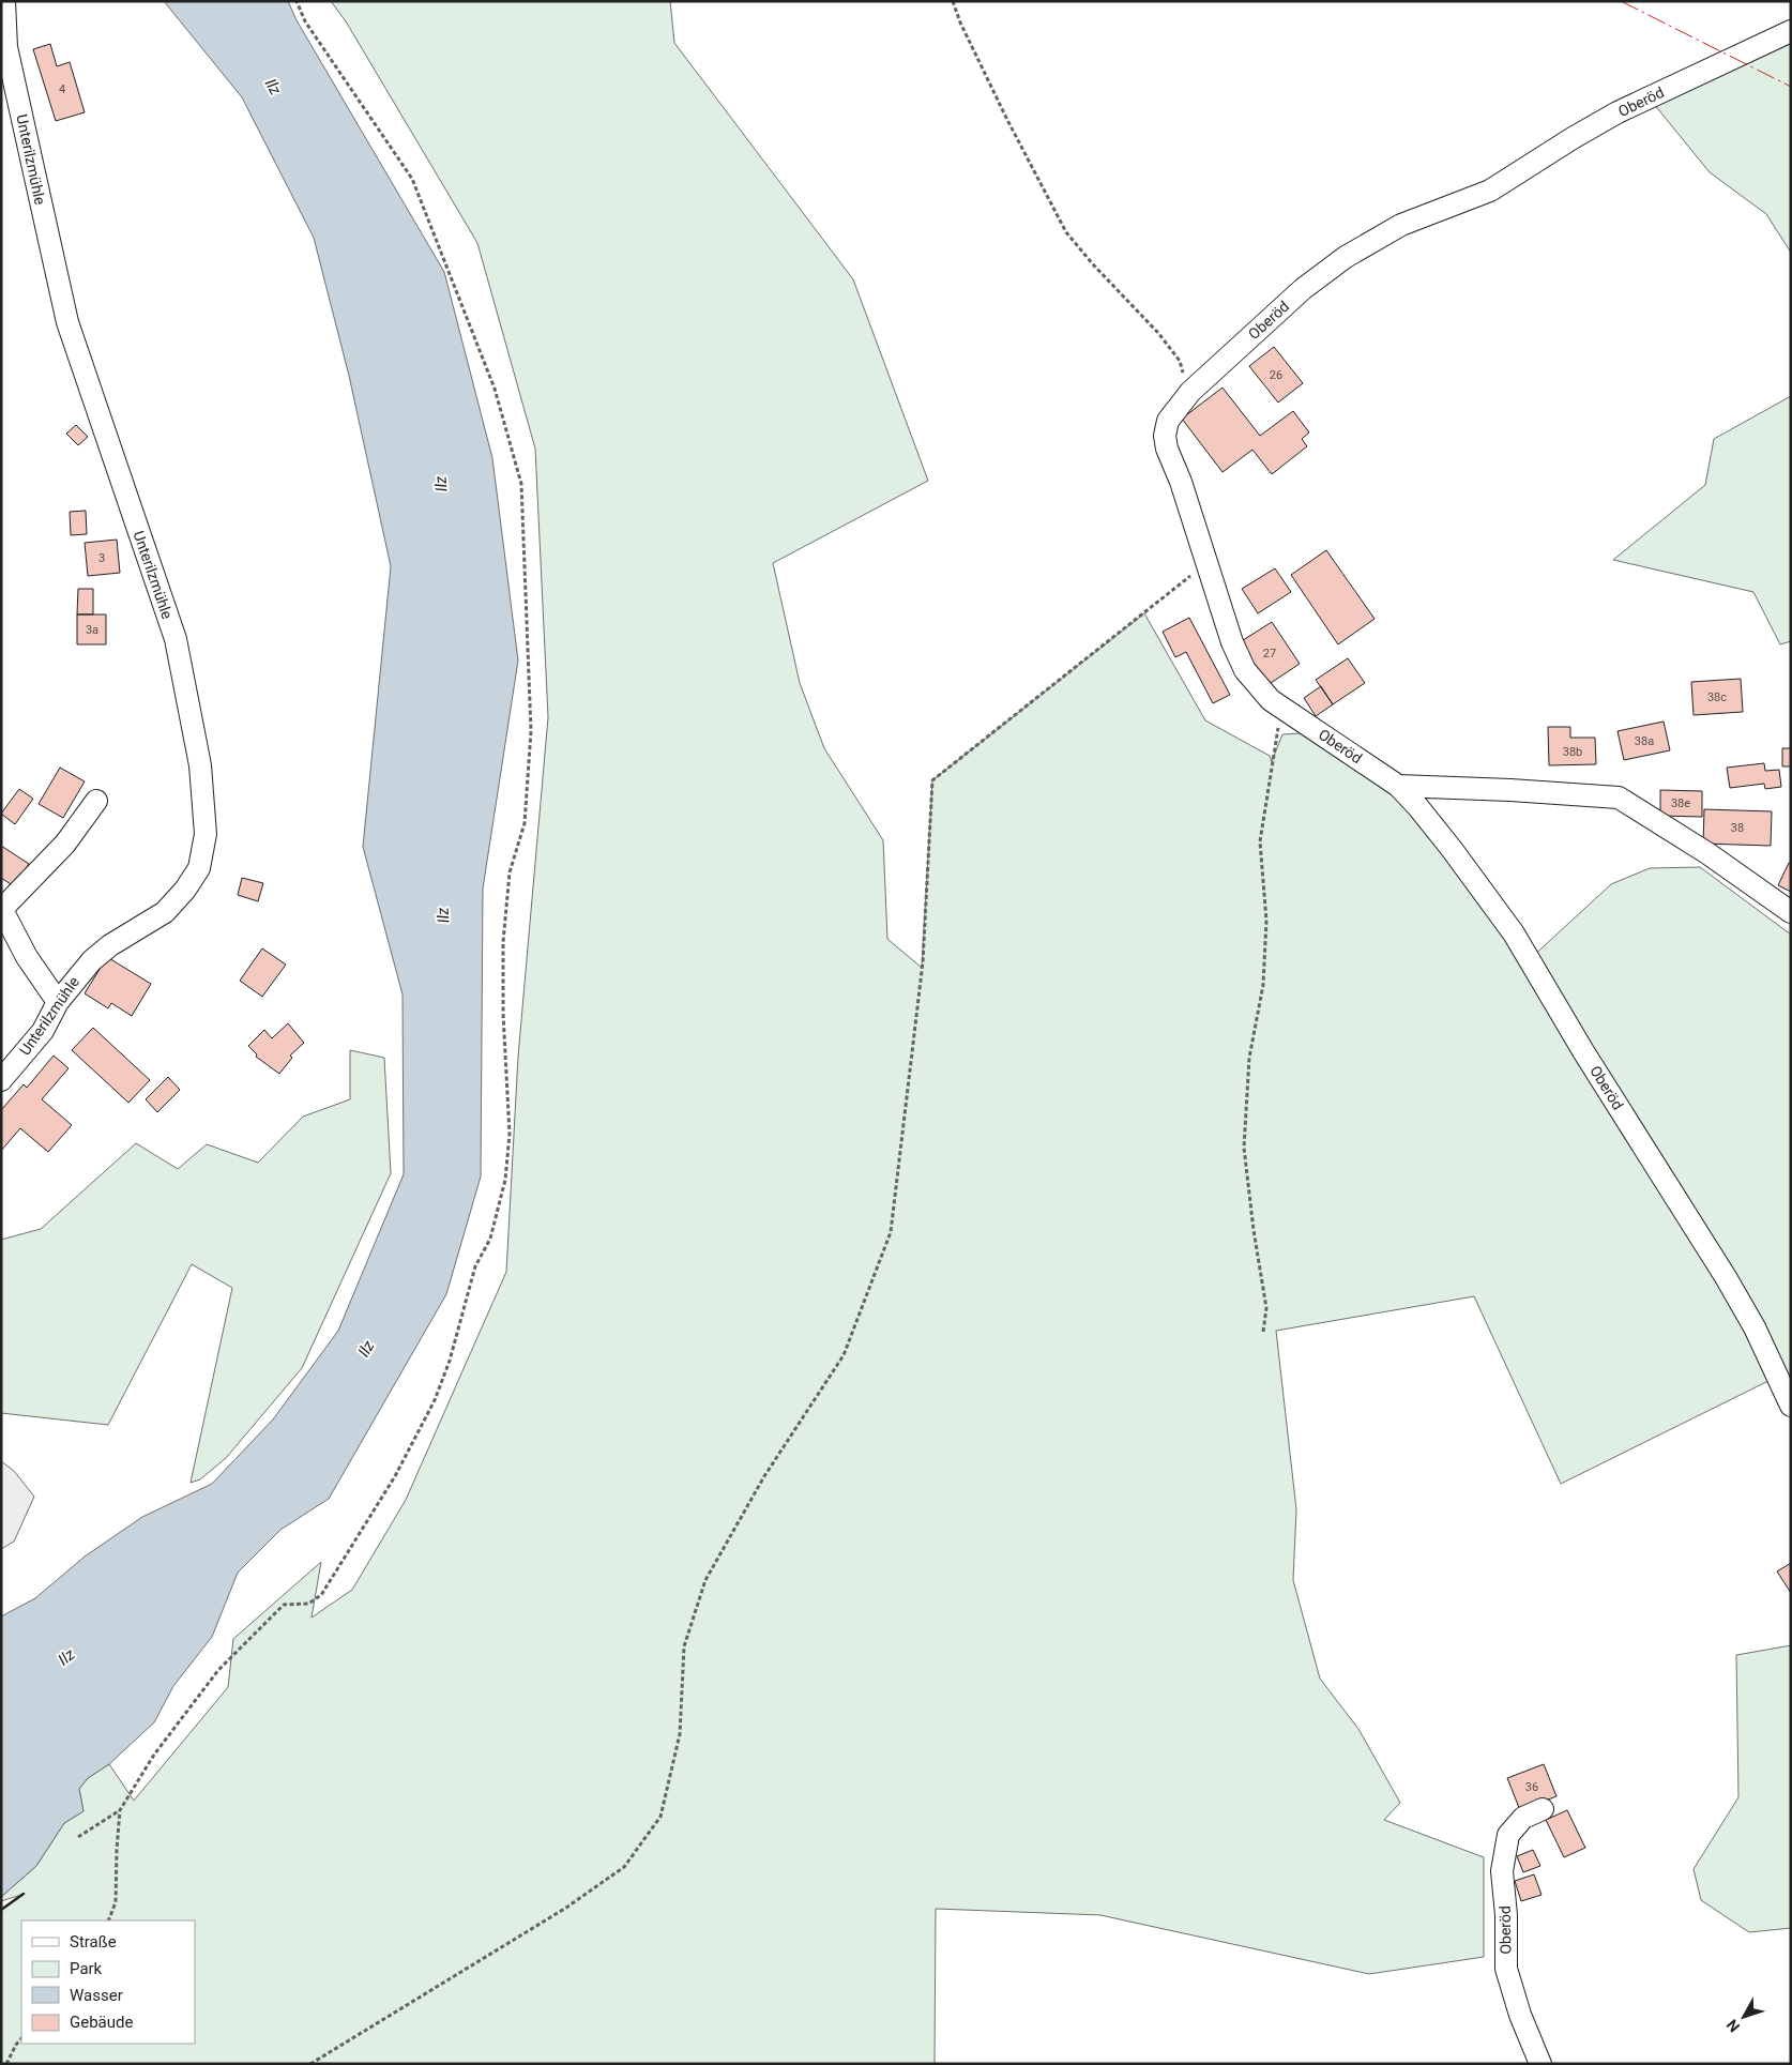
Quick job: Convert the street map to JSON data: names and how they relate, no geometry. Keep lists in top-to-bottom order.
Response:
{
  "streets": {
    "street": ["Oberöd", "Unterilzmühle"]
  },
  "water": ["Ilz"],
  "house_numbers": [
    "4",
    "26",
    "3",
    "3a",
    "27",
    "38c",
    "38a",
    "38b",
    "38e",
    "38",
    "36"
  ],
  "legend": [
    "Straße",
    "Park",
    "Wasser",
    "Gebäude"
  ],
  "north": "bottom left"
}
